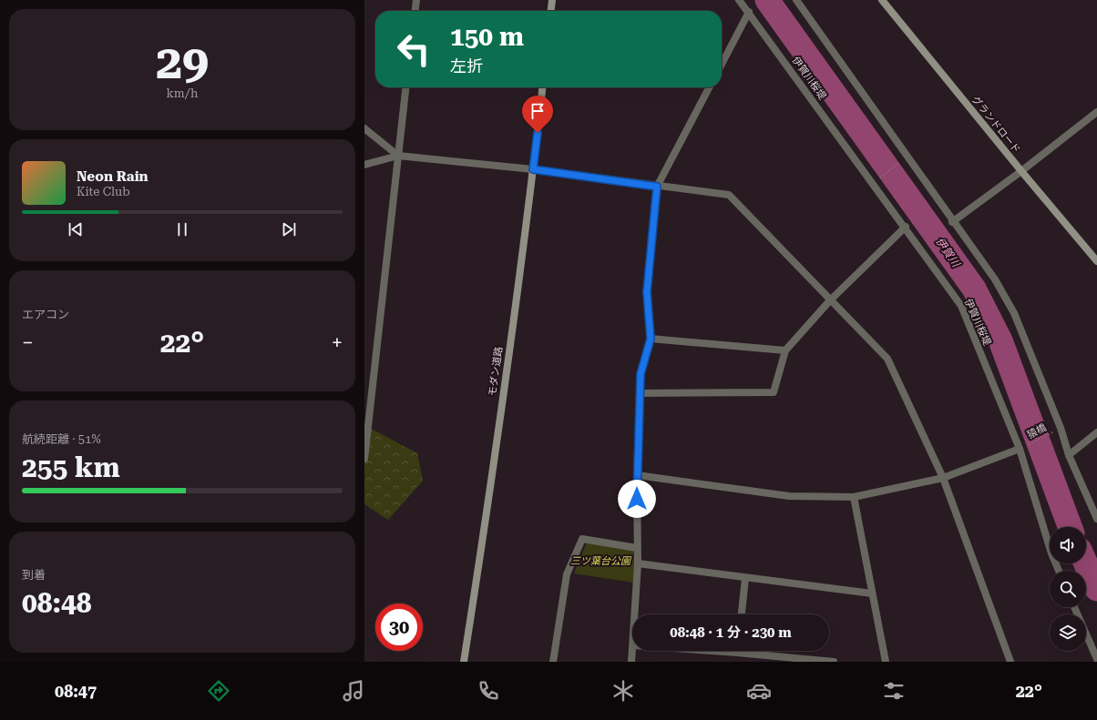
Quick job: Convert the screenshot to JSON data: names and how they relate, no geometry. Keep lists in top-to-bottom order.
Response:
{
  "streets": {
    "street": ["伊賀川桜堤", "グランドロード", "モダン道路"],
    "path": ["猿橋"]
  },
  "crossings": [
    ["伊賀川桜堤", "猿橋"]
  ],
  "water": ["伊賀川"],
  "parks": ["三ツ葉台公園"],
  "page": {
    "tile": [
      ["29", "km/h"],
      "エアコン",
      ["航続距離 · 51%", "255 km"],
      ["到着", "08:48"]
    ],
    "turn": ["150 m", "左折"],
    "song": ["Neon Rain", "Kite Club"],
    "heat": ["−", "22°", "+"],
    "limit": "30",
    "trip": "08:48 · 1 分 · 230 m",
    "tabs": ["08:47", "22°"]
  }
}
